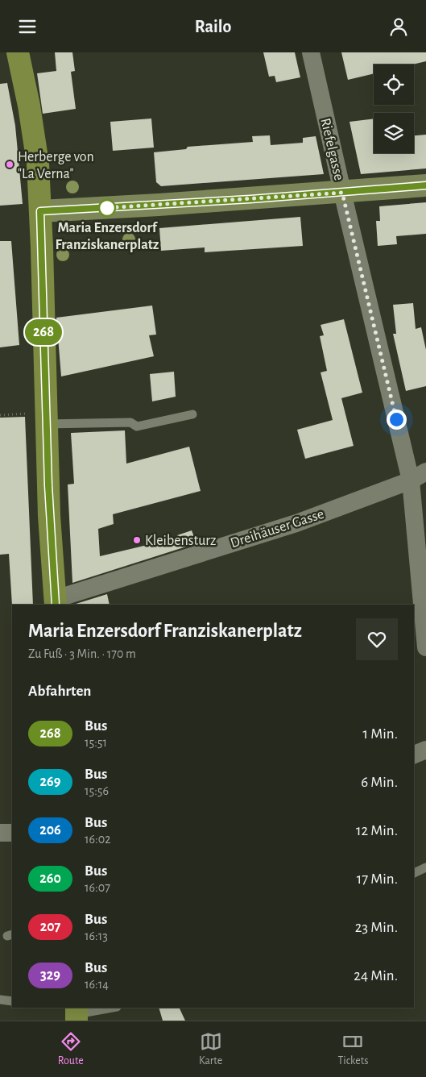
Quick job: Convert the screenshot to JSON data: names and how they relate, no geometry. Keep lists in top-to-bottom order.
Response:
{
  "streets": {
    "street": ["Riefelgasse", "Dreihäuser Gasse"]
  },
  "crossings": [
    ["Riefelgasse", "Dreihäuser Gasse"]
  ],
  "places": ["Herberge von \"La Verna\"", "Maria Enzersdorf Franziskanerplatz", "Kleibensturz"],
  "lines": ["bus line 268"],
  "page": {
    "header": "Railo",
    "on_map": "268",
    "heading": [
      ["Maria Enzersdorf Franziskanerplatz", "Zu Fuß · 3 Min. · 170 m"],
      "Abfahrten"
    ],
    "list": [
      {
        "mark": "268",
        "name": "Bus",
        "note": "15:51",
        "value": "1 Min."
      },
      {
        "mark": "269",
        "name": "Bus",
        "note": "15:56",
        "value": "6 Min."
      },
      {
        "mark": "206",
        "name": "Bus",
        "note": "16:02",
        "value": "12 Min."
      },
      {
        "mark": "260",
        "name": "Bus",
        "note": "16:07",
        "value": "17 Min."
      },
      {
        "mark": "207",
        "name": "Bus",
        "note": "16:13",
        "value": "23 Min."
      },
      {
        "mark": "329",
        "name": "Bus",
        "note": "16:14",
        "value": "24 Min."
      }
    ],
    "tabs": ["Route", "Karte", "Tickets"]
  }
}
